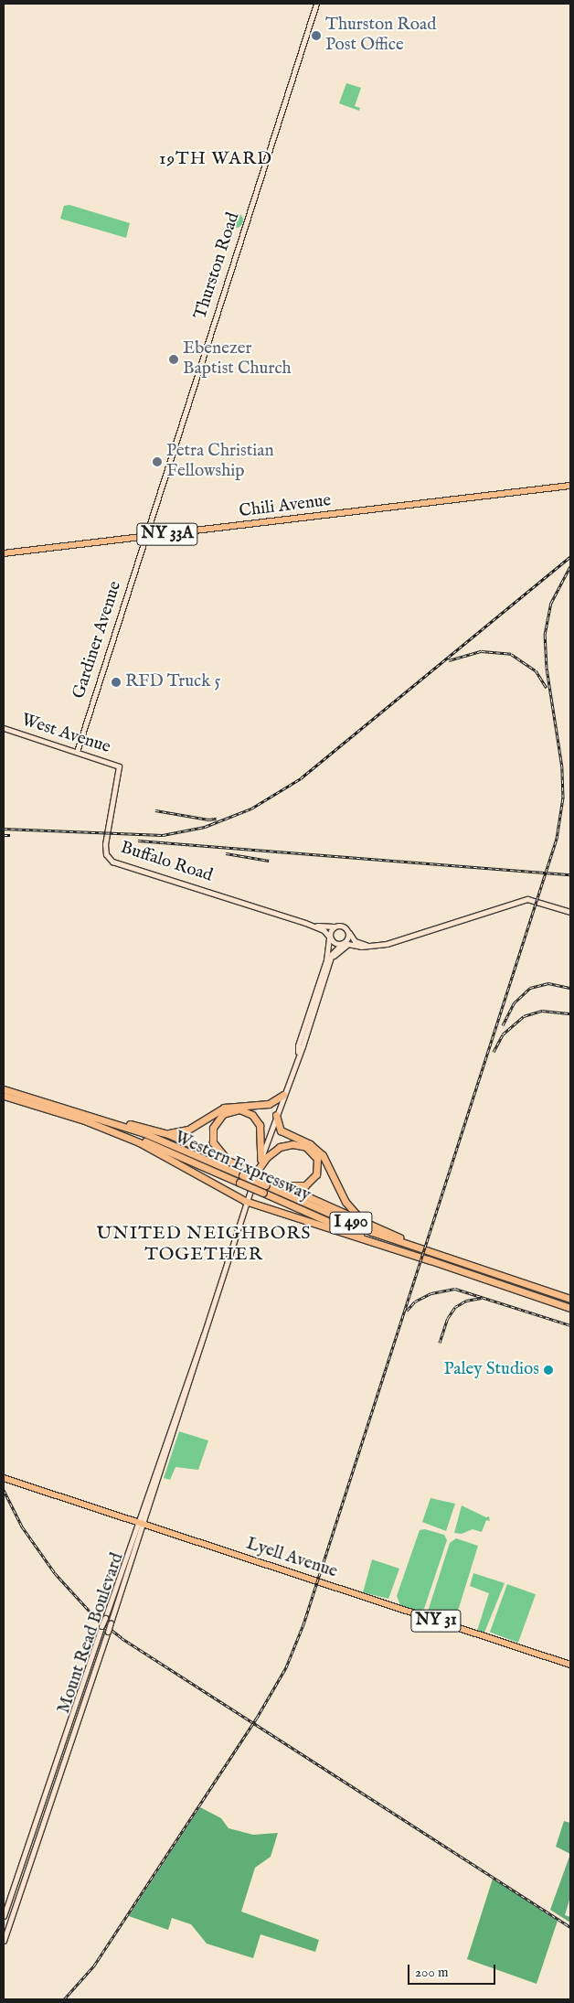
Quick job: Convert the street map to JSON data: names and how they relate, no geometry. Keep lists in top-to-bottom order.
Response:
{
  "streets": {
    "highway": ["Western Expressway", "I 490"],
    "main road": [
      "Thurston Road",
      "Chili Avenue",
      "NY 33A",
      "Gardiner Avenue",
      "West Avenue",
      "Buffalo Road",
      "Lyell Avenue",
      "NY 31",
      "Mount Read Boulevard"
    ]
  },
  "crossings": [
    ["Thurston Road", "Chili Avenue"],
    ["Thurston Road", "Gardiner Avenue"],
    ["Chili Avenue", "Gardiner Avenue"],
    ["Gardiner Avenue", "West Avenue"],
    ["West Avenue", "Buffalo Road"],
    ["Buffalo Road", "Mount Read Boulevard"],
    ["Lyell Avenue", "Mount Read Boulevard"]
  ],
  "districts": ["19TH WARD", "UNITED NEIGHBORS TOGETHER"],
  "places": [
    "Thurston Road Post Office",
    "Ebenezer Baptist Church",
    "Petra Christian Fellowship",
    "RFD Truck 5",
    "Paley Studios"
  ],
  "scale_bar": "200 m"
}
